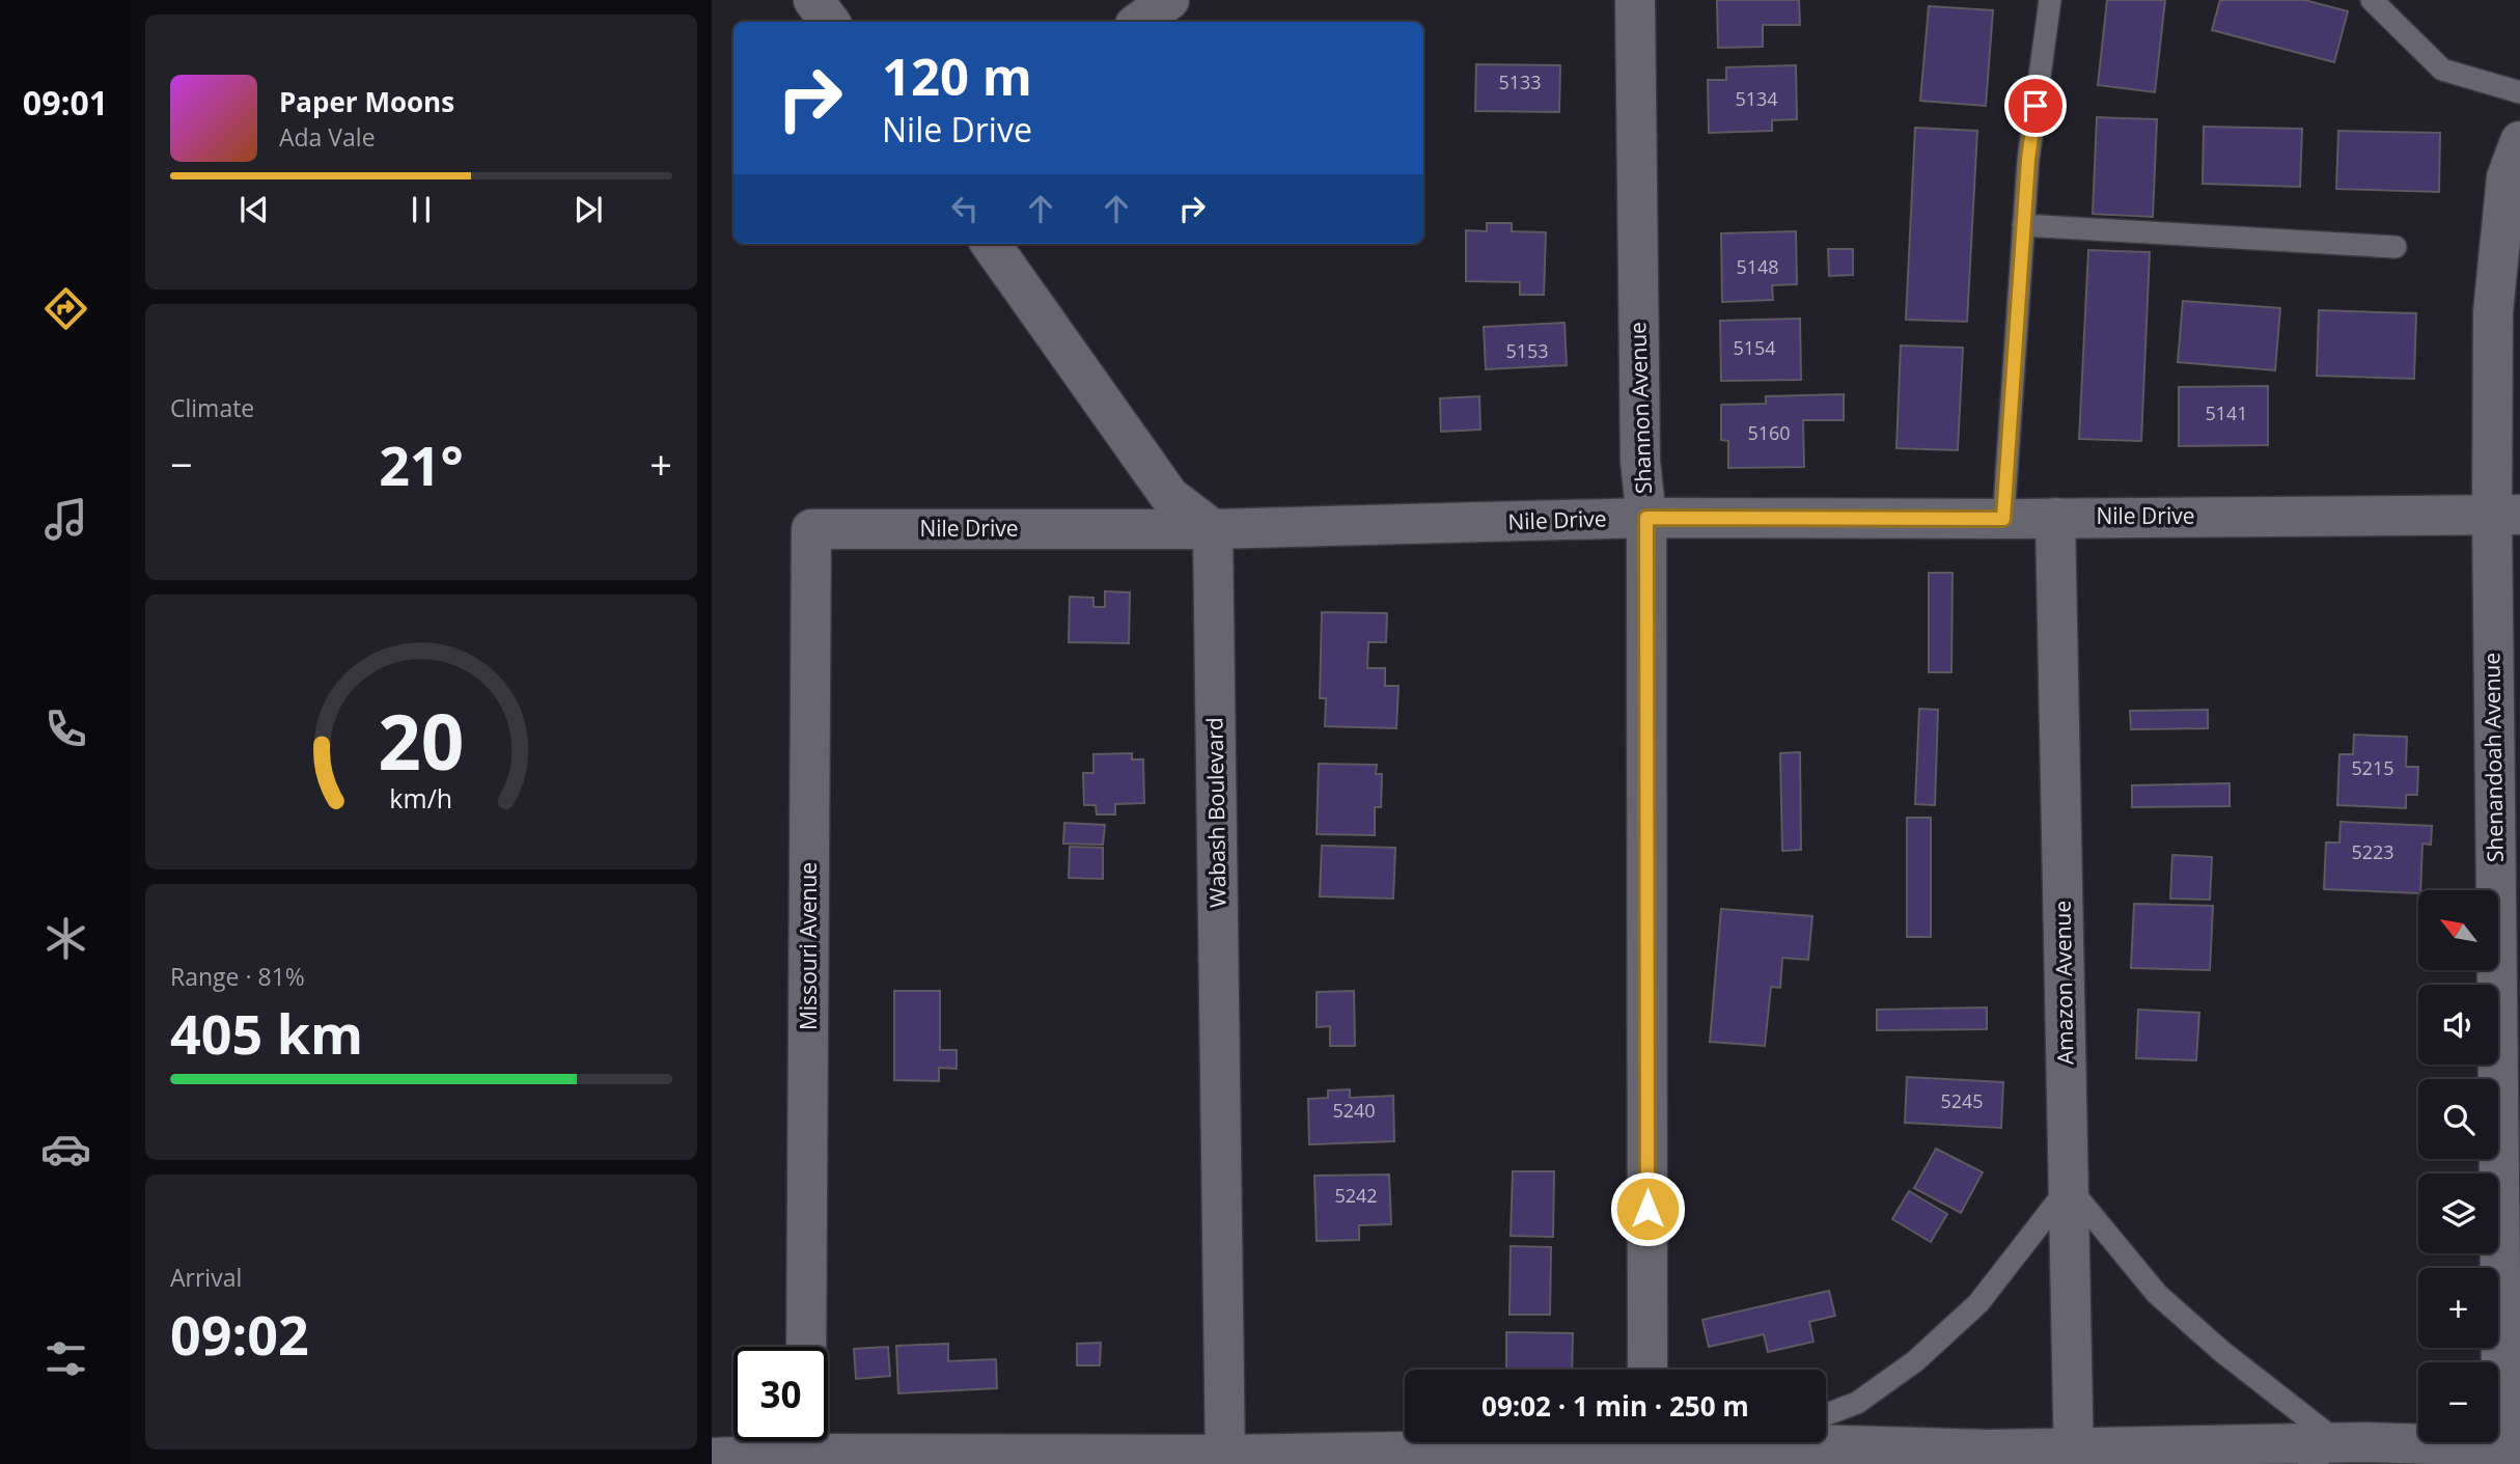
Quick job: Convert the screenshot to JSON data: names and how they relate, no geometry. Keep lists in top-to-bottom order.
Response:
{
  "streets": {
    "street": [
      "Shannon Avenue",
      "Nile Drive",
      "Shenandoah Avenue",
      "Wabash Boulevard",
      "Missouri Avenue",
      "Amazon Avenue"
    ]
  },
  "crossings": [
    ["Shannon Avenue", "Nile Drive"],
    ["Nile Drive", "Shenandoah Avenue"],
    ["Nile Drive", "Wabash Boulevard"],
    ["Nile Drive", "Missouri Avenue"],
    ["Nile Drive", "Amazon Avenue"]
  ],
  "house_numbers": [
    "5133",
    "5134",
    "5148",
    "5154",
    "5153",
    "5141",
    "5160",
    "5215",
    "5223",
    "5245",
    "5240",
    "5242"
  ],
  "north": "top left",
  "page": {
    "tabs": "09:01",
    "turn": ["120 m", "Nile Drive"],
    "song": ["Paper Moons", "Ada Vale"],
    "tile": [
      "Climate",
      ["Range · 81%", "405 km"],
      ["Arrival", "09:02"]
    ],
    "heat": ["−", "21°", "+"],
    "map_buttons": ["+", "−"],
    "limit": "30",
    "trip": "09:02 · 1 min · 250 m",
    "gauge": ["20", "km/h"]
  }
}
